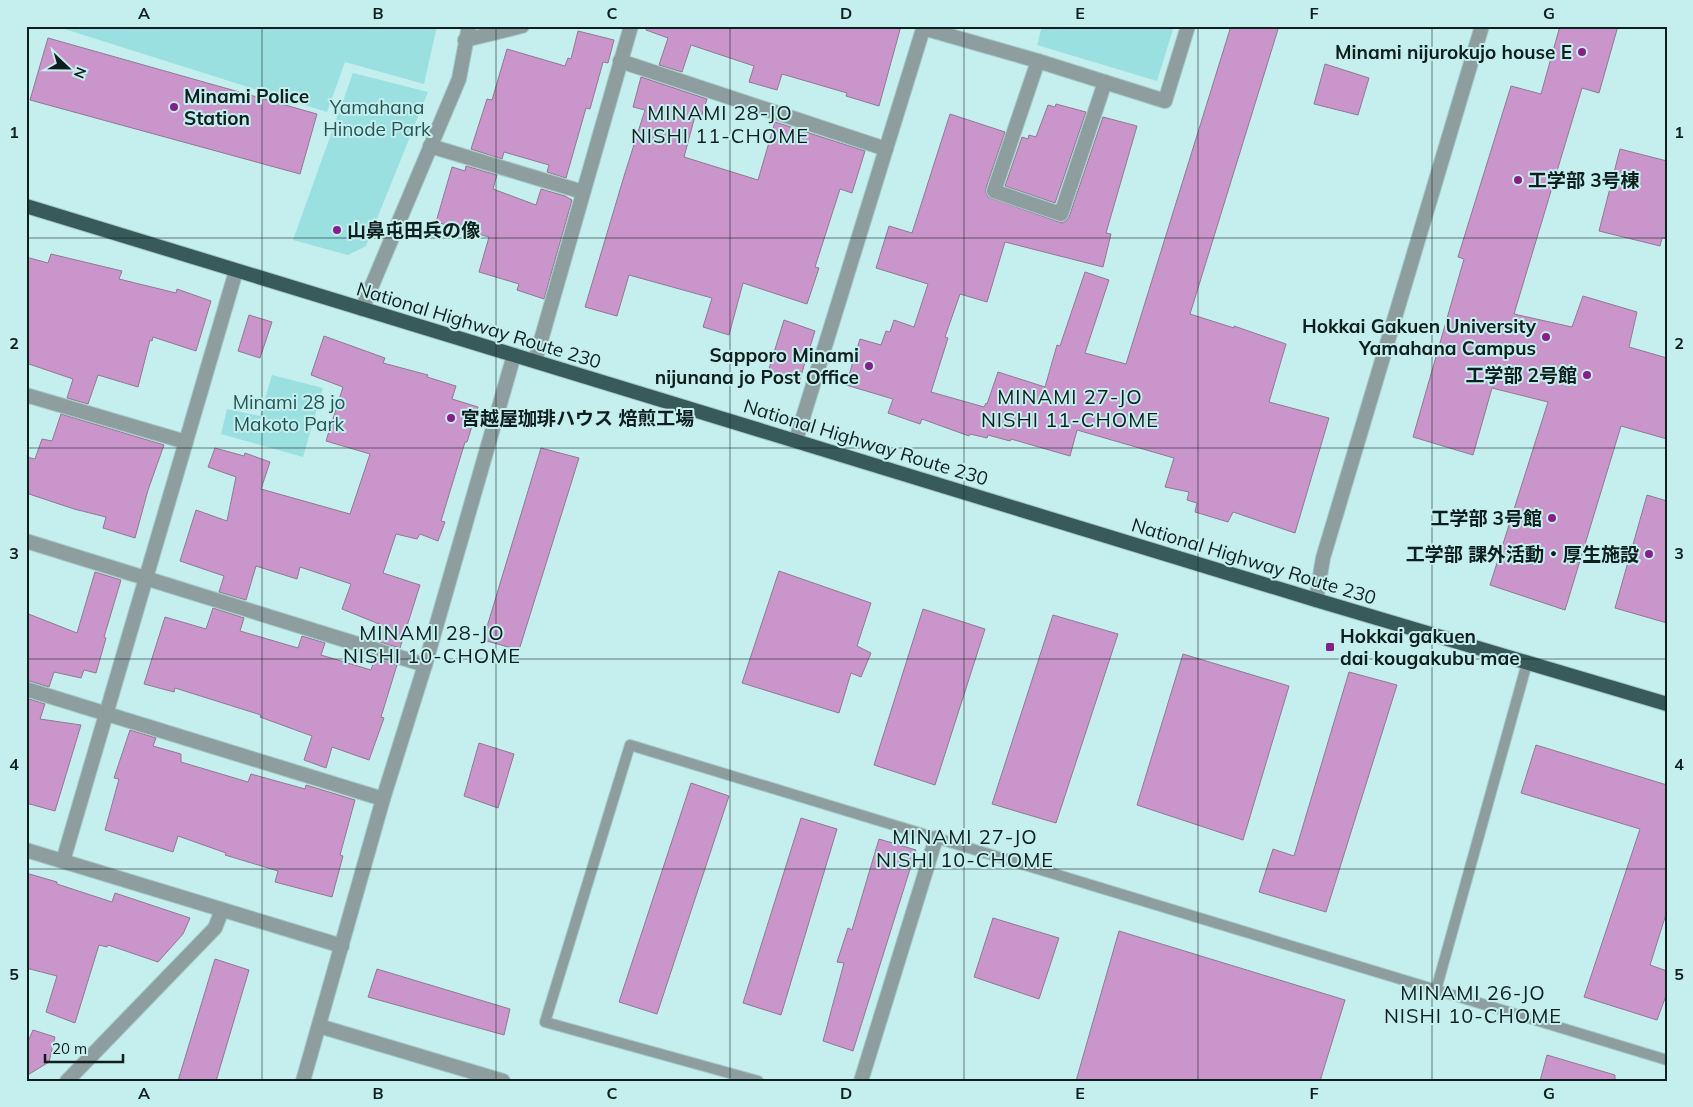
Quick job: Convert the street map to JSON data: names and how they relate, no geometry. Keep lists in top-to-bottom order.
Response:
{
  "streets": {
    "highway": ["National Highway Route 230"]
  },
  "districts": [
    "MINAMI 28-JO NISHI 11-CHOME",
    "MINAMI 27-JO NISHI 11-CHOME",
    "MINAMI 28-JO NISHI 10-CHOME",
    "MINAMI 27-JO NISHI 10-CHOME",
    "MINAMI 26-JO NISHI 10-CHOME"
  ],
  "parks": ["Yamahana Hinode Park", "Minami 28 jo Makoto Park"],
  "places": {
    "other": [
      "Minami nijurokujo house E",
      "Minami Police Station",
      "工学部 3号棟",
      "山鼻屯田兵の像",
      "Hokkai Gakuen University Yamahana Campus",
      "Sapporo Minami nijunana jo Post Office",
      "工学部 2号館",
      "宮越屋珈琲ハウス 焙煎工場",
      "工学部 3号館",
      "工学部 課外活動・厚生施設"
    ],
    "transit": ["Hokkai gakuen dai kougakubu mae"]
  },
  "scale_bar": "20 m",
  "north": "right",
  "grid": {
    "columns": [
      "A",
      "B",
      "C",
      "D",
      "E",
      "F",
      "G"
    ],
    "rows": [
      "1",
      "2",
      "3",
      "4",
      "5"
    ]
  }
}
